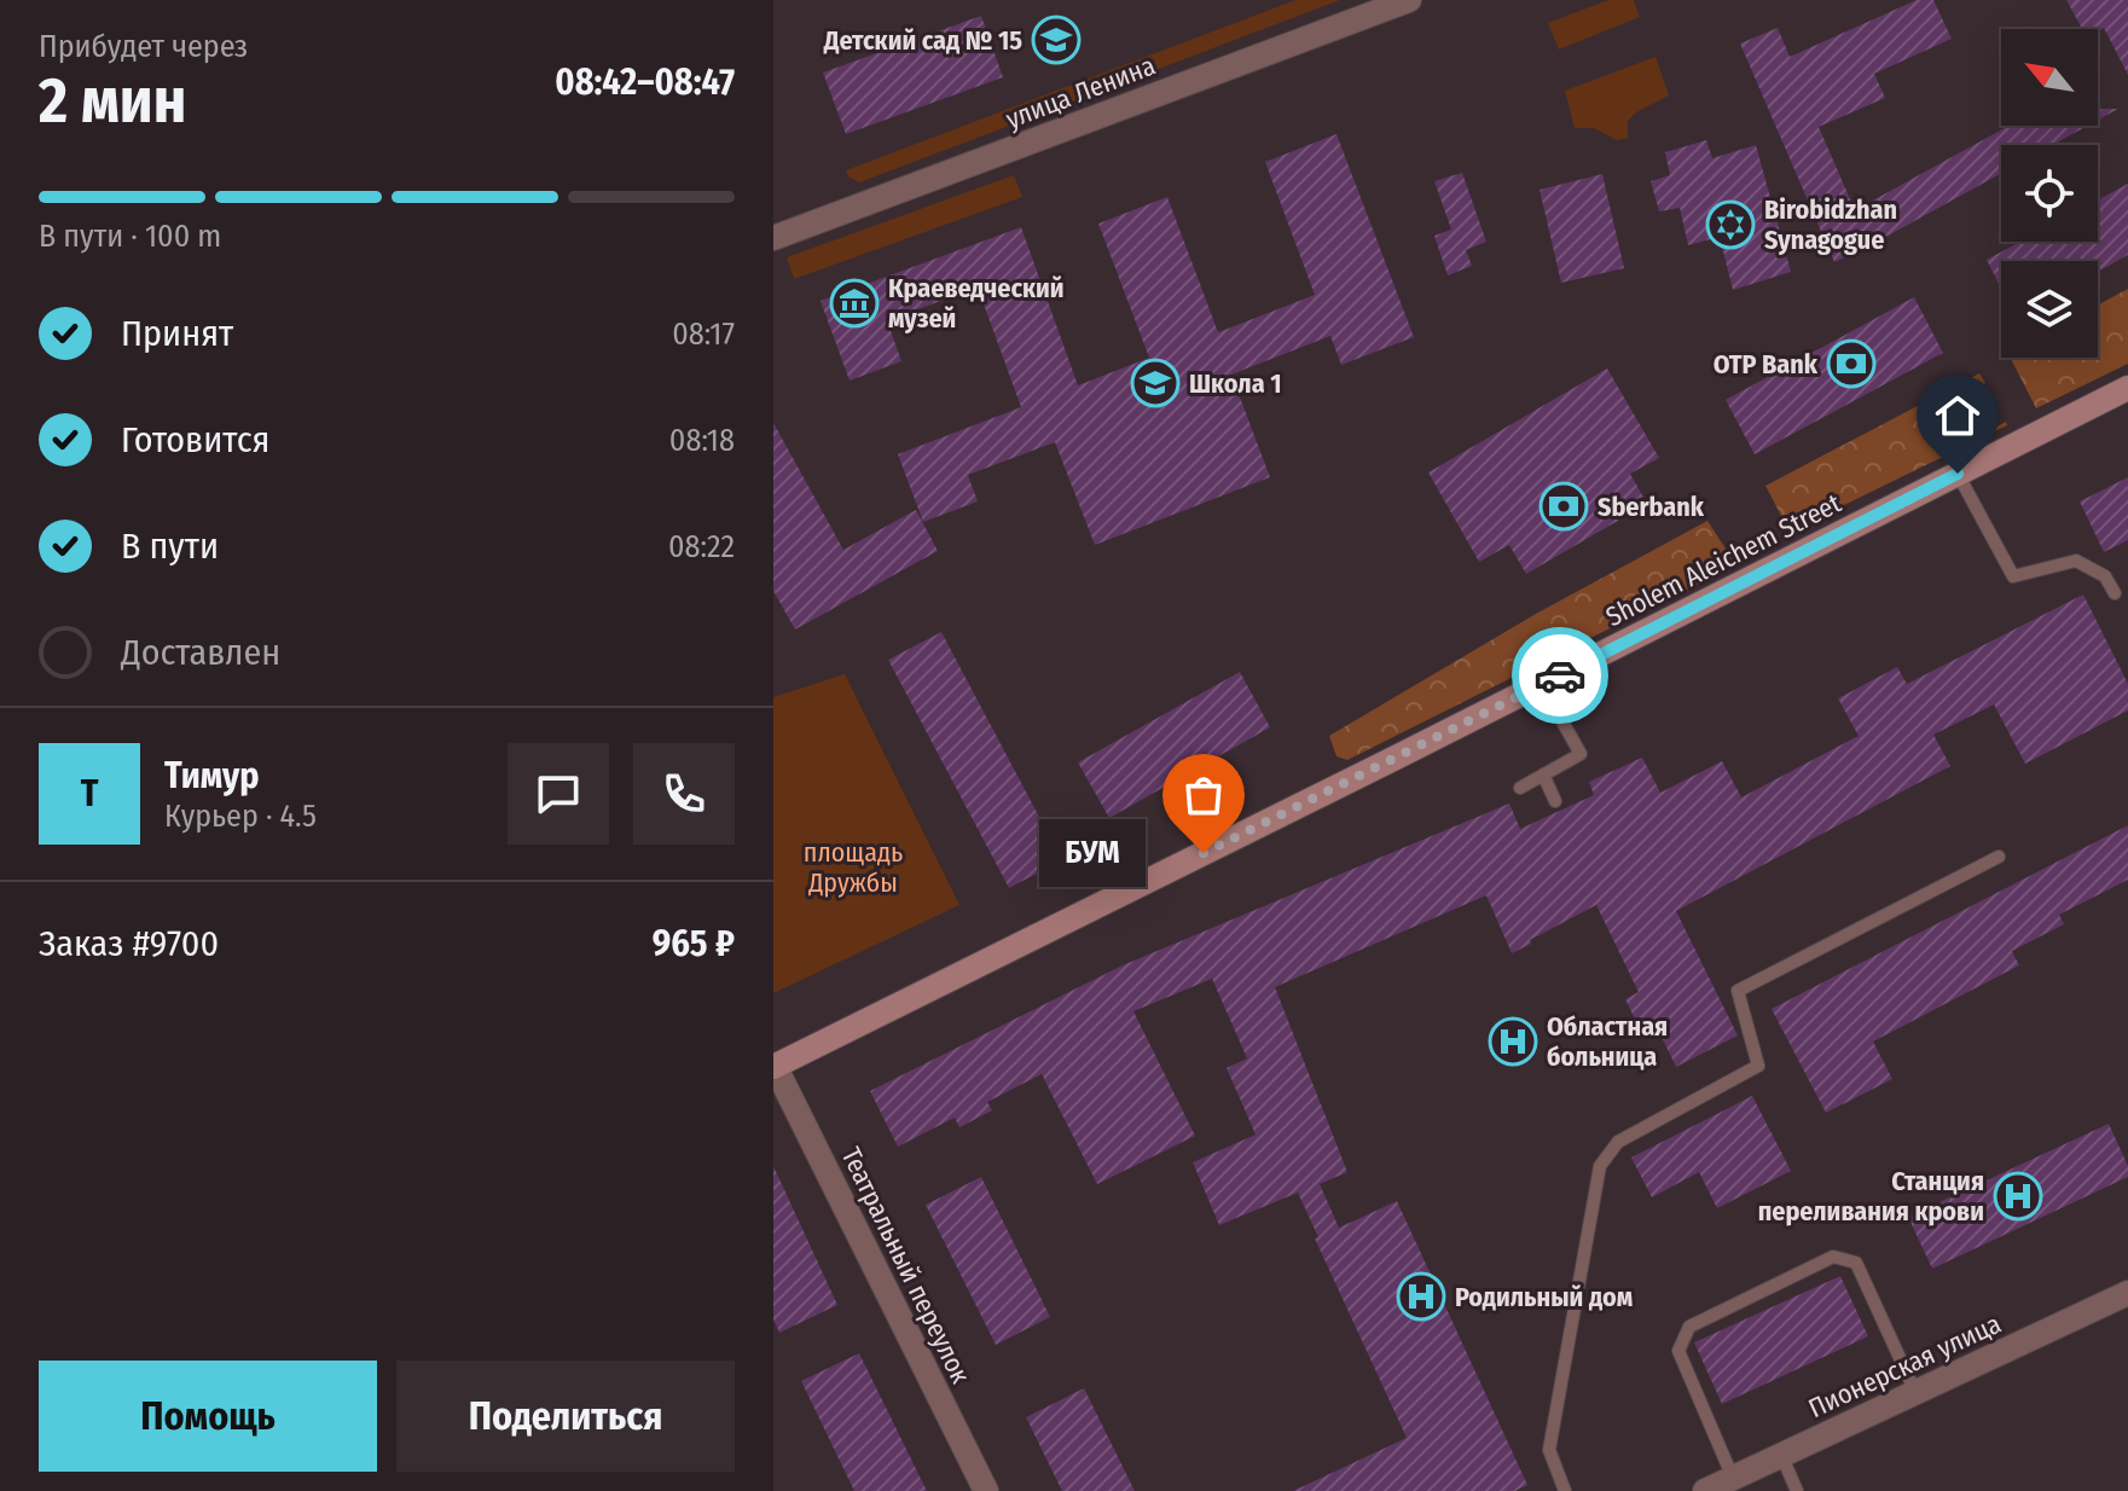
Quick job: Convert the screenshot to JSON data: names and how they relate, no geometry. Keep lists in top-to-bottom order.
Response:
{
  "streets": {
    "main road": ["Sholem Aleichem Street"],
    "street": ["улица Ленина", "Театральный переулок", "Пионерская улица"]
  },
  "crossings": [
    ["Sholem Aleichem Street", "Театральный переулок"]
  ],
  "parks": ["площадь Дружбы"],
  "places": {
    "school or university": ["Детский сад № 15", "Школа 1"],
    "synagogue": ["Birobidzhan Synagogue"],
    "museum": ["Краеведческий музей"],
    "bank": ["OTP Bank", "Sberbank"],
    "other": ["БУМ"],
    "hospital": ["Областная больница", "Станция переливания крови", "Родильный дом"]
  },
  "north": "top left",
  "page": {
    "heading": ["2 мин", "Прибудет через", "08:42–08:47"],
    "panel": [
      "Тимур",
      "Курьер · 4.5",
      "Заказ #9700",
      "965 ₽"
    ],
    "bar": "В пути · 100 m",
    "list": [
      ["Принят", "08:17"],
      ["Готовится", "08:18"],
      ["В пути", "08:22"],
      "Доставлен"
    ],
    "round": "Т",
    "bubble": "БУМ",
    "buttons": ["Помощь", "Поделиться"]
  }
}
